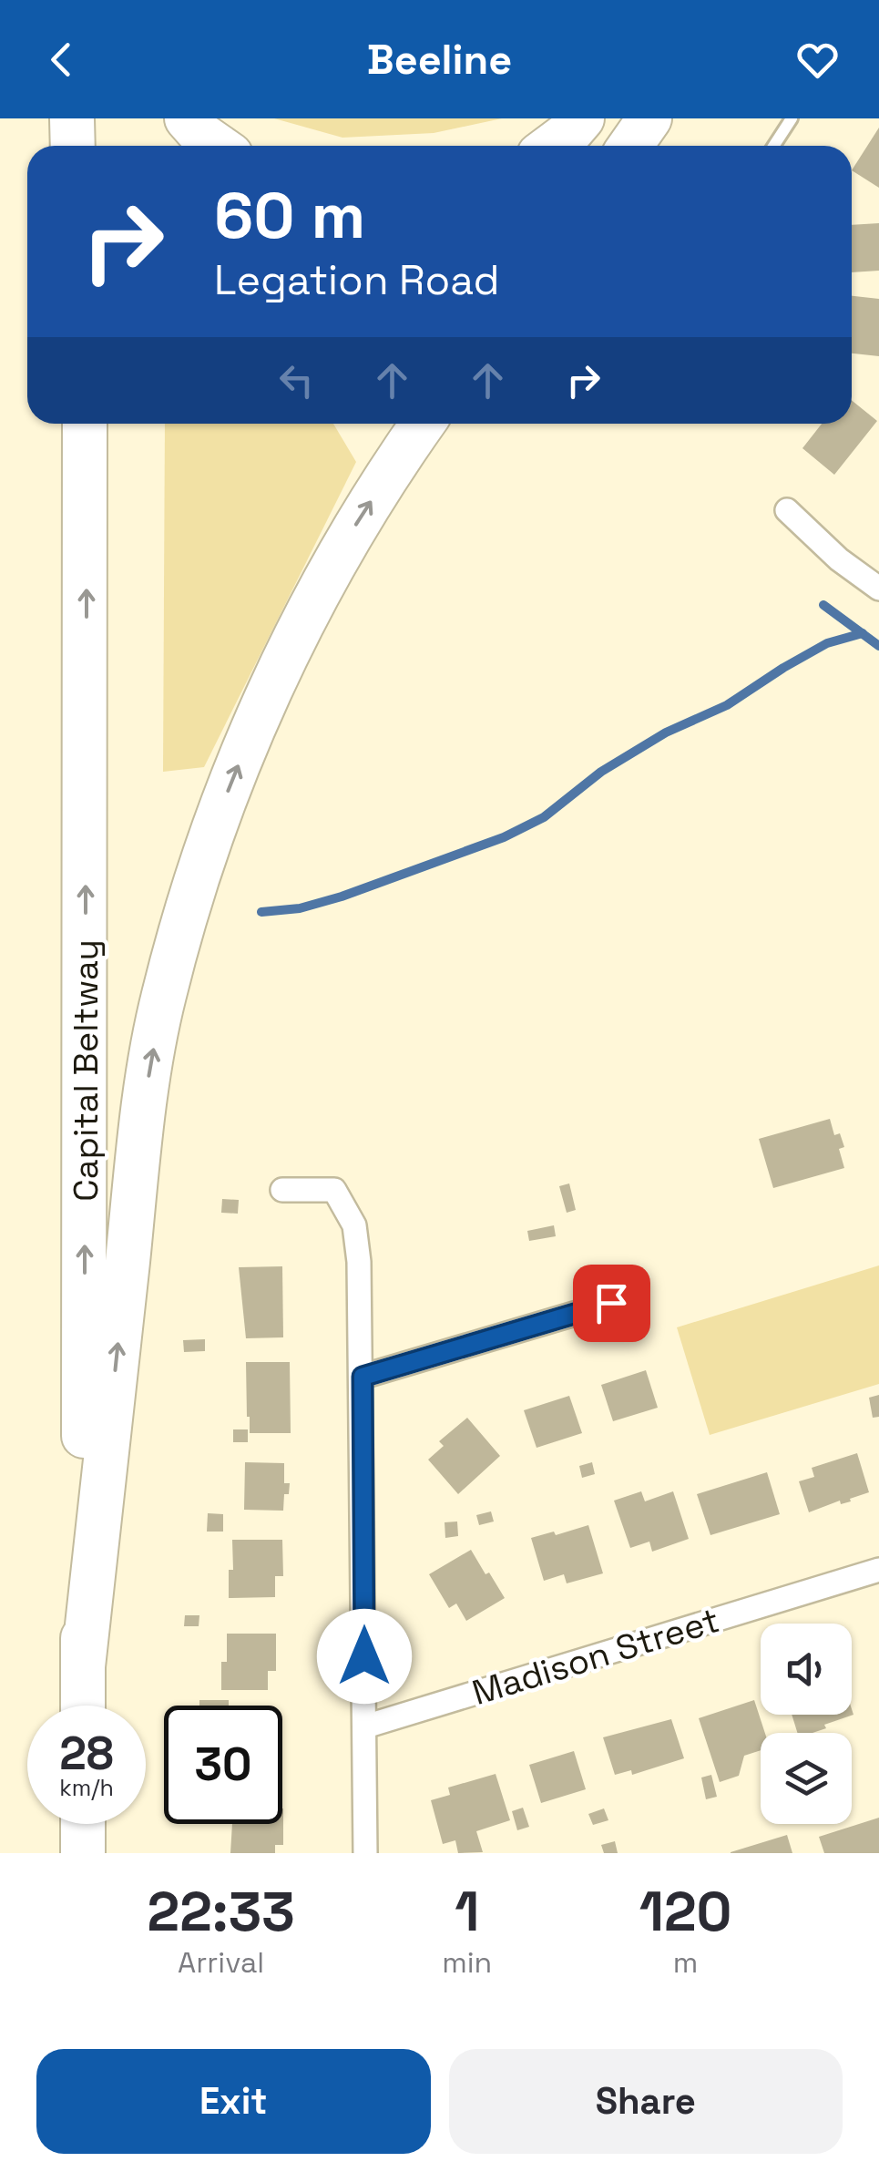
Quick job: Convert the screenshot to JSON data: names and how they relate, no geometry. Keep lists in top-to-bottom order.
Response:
{
  "streets": {
    "highway": ["Capital Beltway"],
    "street": ["Madison Street"]
  },
  "page": {
    "header": "Beeline",
    "turn": ["60 m", "Legation Road"],
    "speed": "28 km/h",
    "limit": "30",
    "eta": [
      "22:33",
      "Arrival",
      "1",
      "min",
      "120",
      "m"
    ],
    "buttons": ["Exit", "Share"]
  }
}
